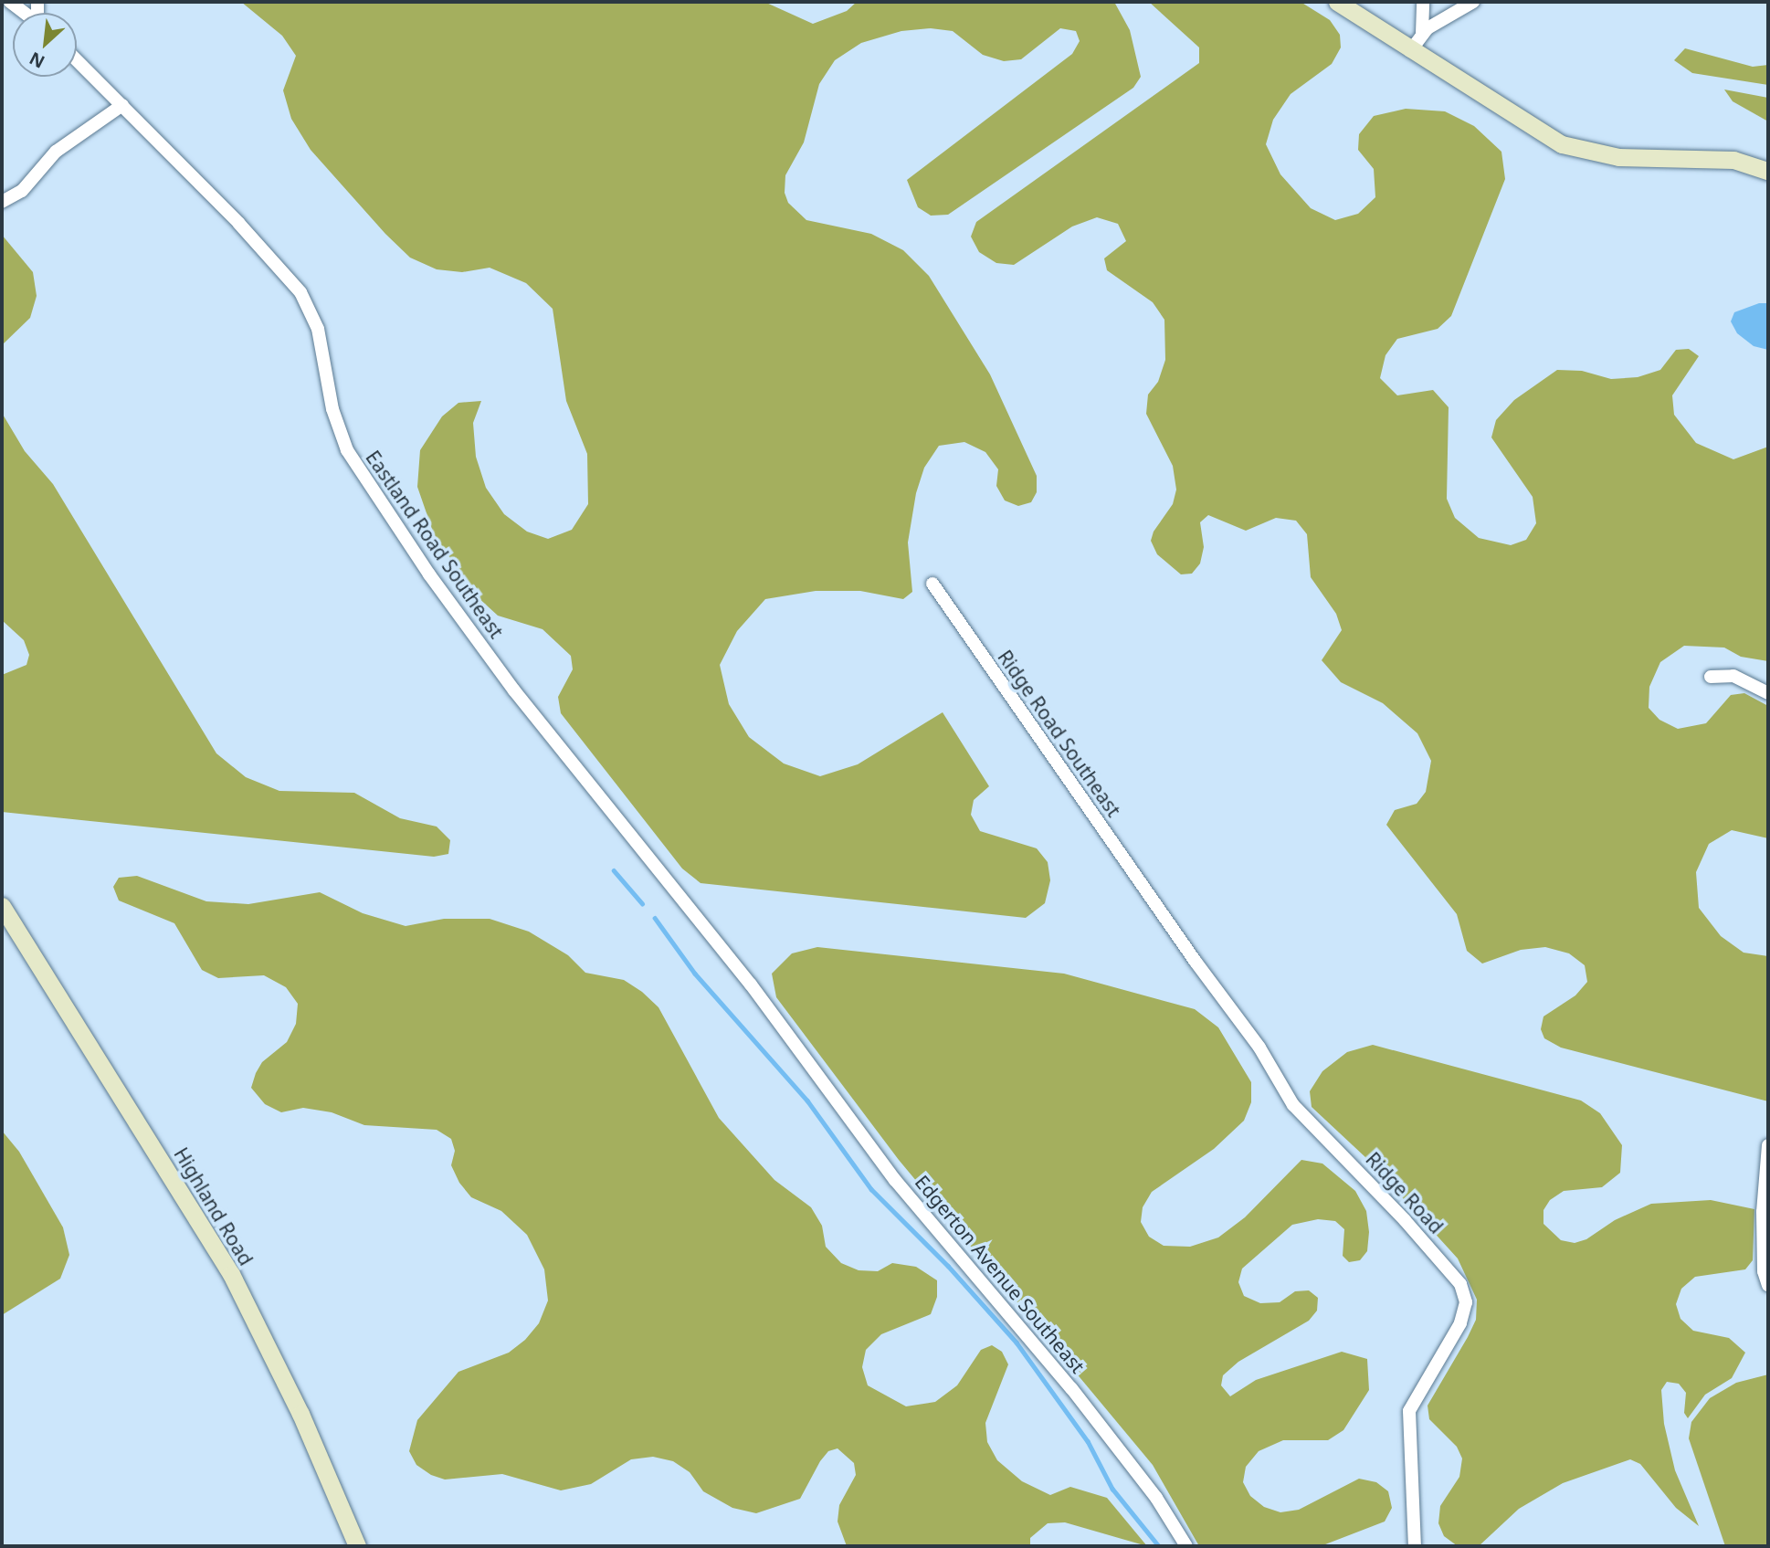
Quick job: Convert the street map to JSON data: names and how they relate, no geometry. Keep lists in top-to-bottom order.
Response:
{
  "streets": {
    "street": [
      "Eastland Road Southeast",
      "Ridge Road Southeast",
      "Ridge Road",
      "Highland Road",
      "Edgerton Avenue Southeast"
    ]
  },
  "crossings": [
    ["Eastland Road Southeast", "Edgerton Avenue Southeast"],
    ["Ridge Road Southeast", "Ridge Road"]
  ],
  "north": "bottom left"
}
